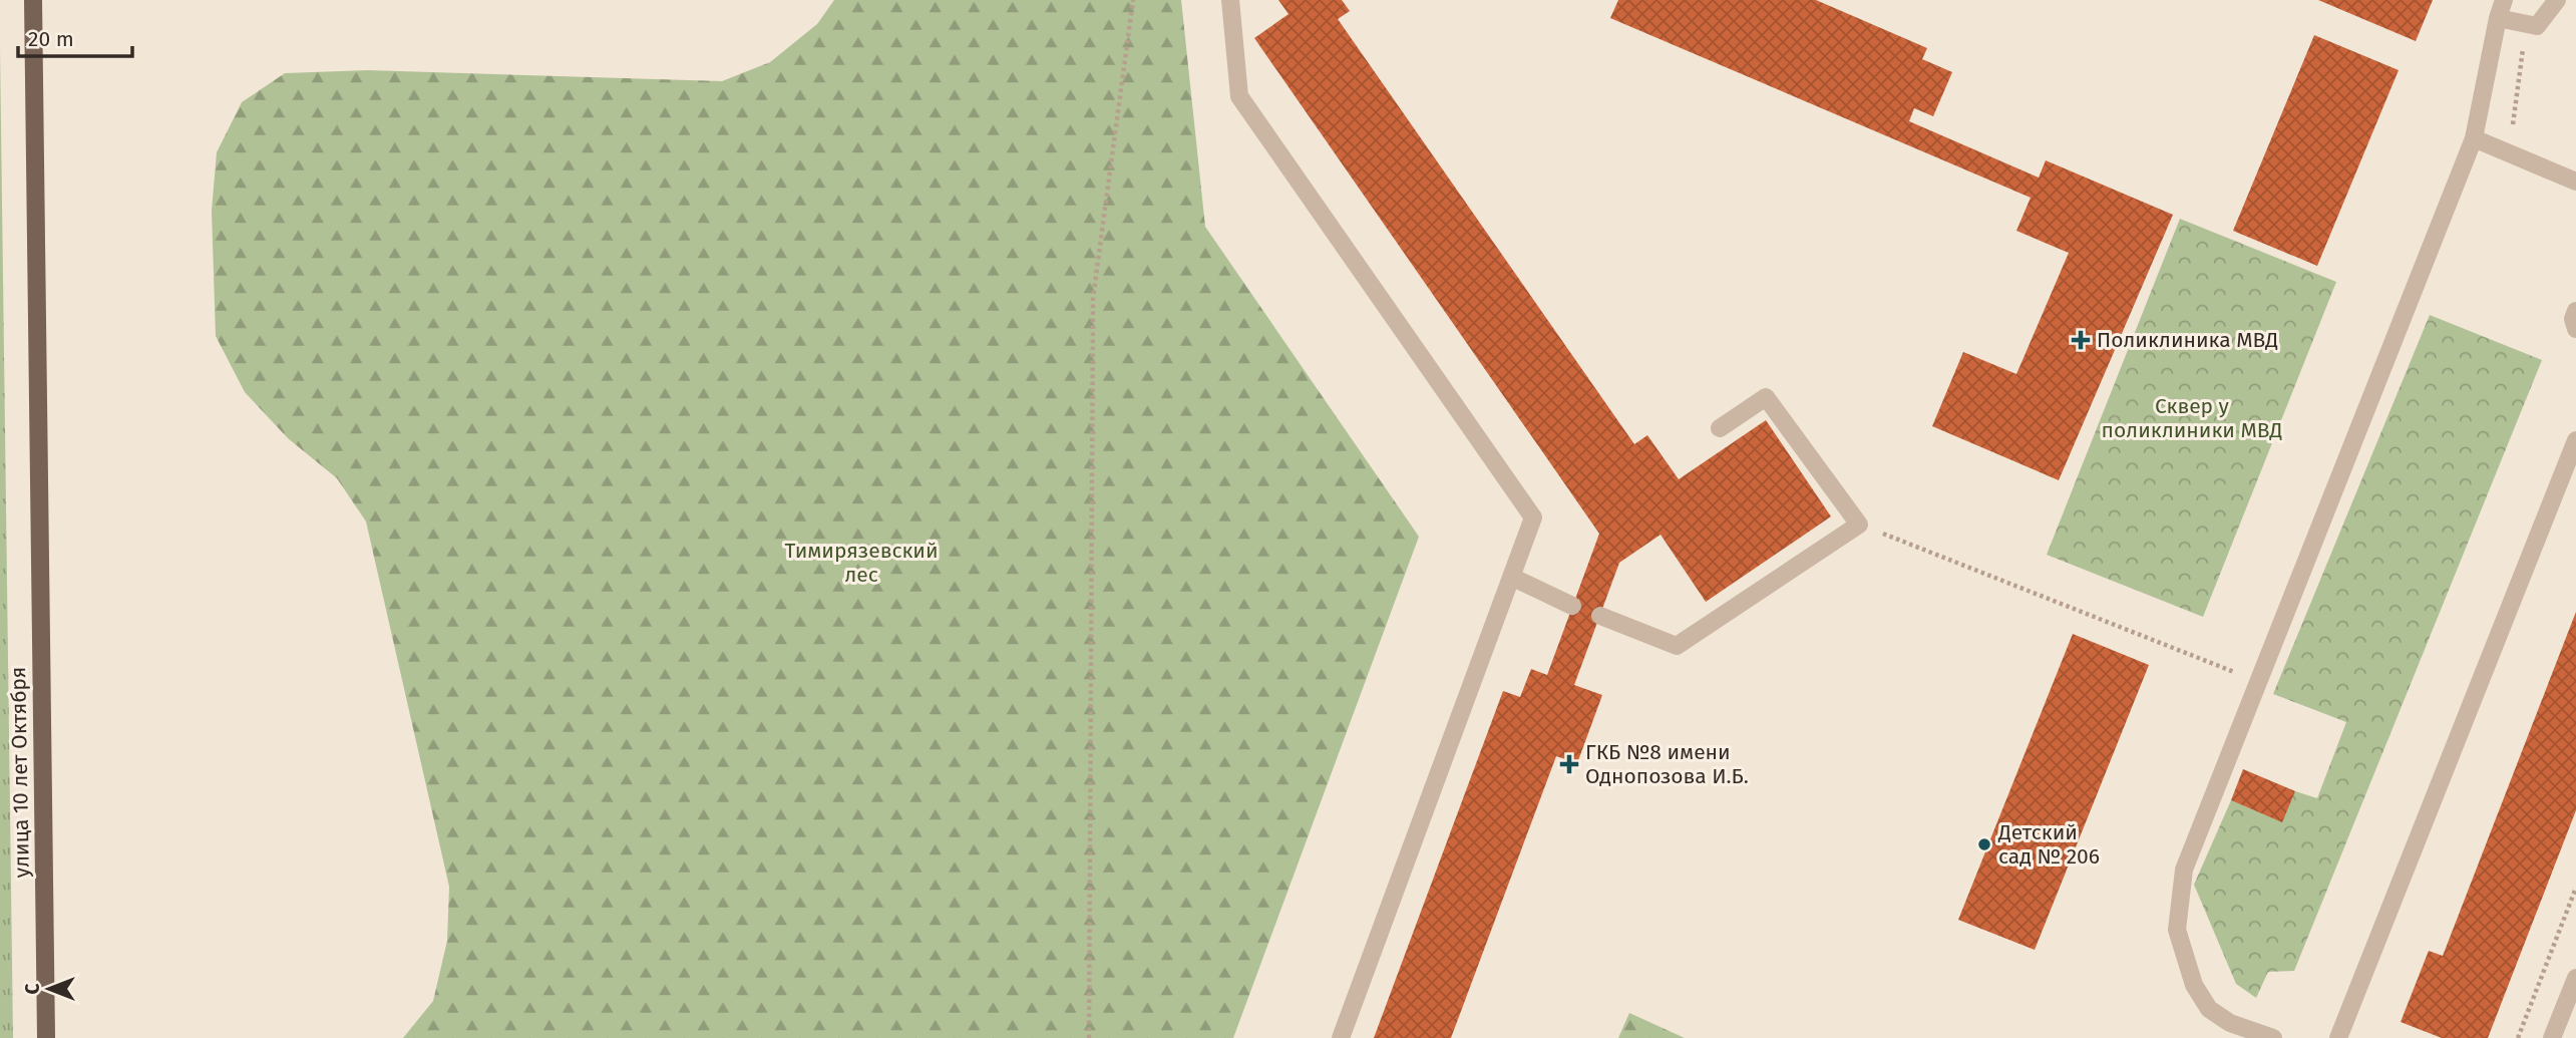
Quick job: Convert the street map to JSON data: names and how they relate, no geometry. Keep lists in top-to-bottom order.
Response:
{
  "streets": {
    "main road": ["улица 10 лет Октября"]
  },
  "parks": ["Сквер у поликлиники МВД", "Тимирязевский лес"],
  "places": {
    "health": ["Поликлиника МВД", "ГКБ №8 имени Однопозова И.Б."],
    "other": ["Детский сад № 206"]
  },
  "scale_bar": "20 m",
  "north": "left"
}
